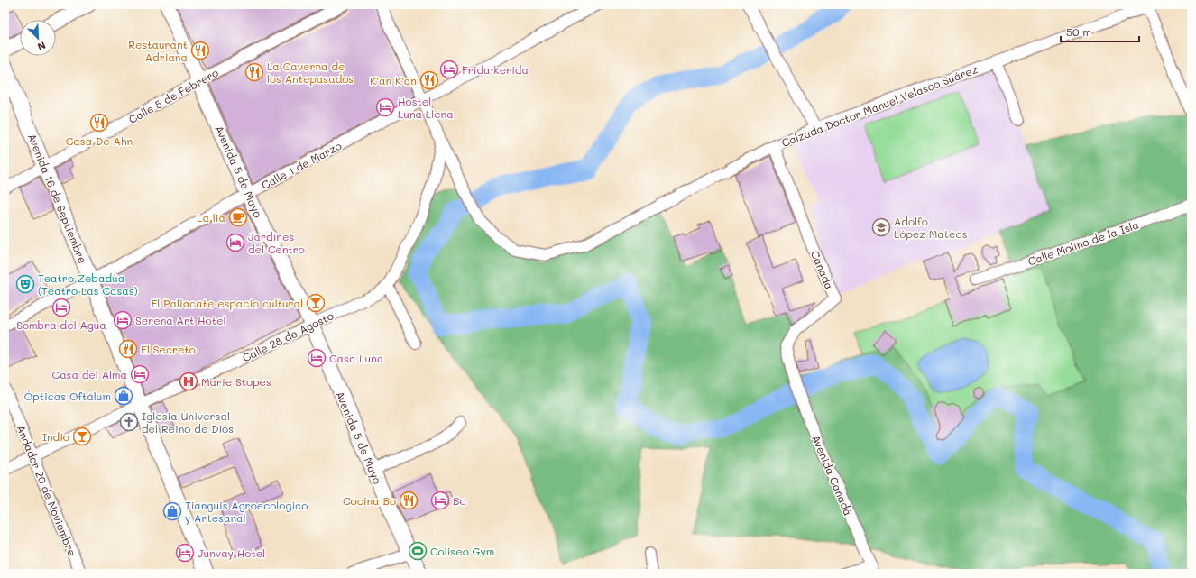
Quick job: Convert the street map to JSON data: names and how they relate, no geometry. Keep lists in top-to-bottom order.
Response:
{
  "streets": {
    "main road": ["Avenida 5 de Mayo", "Avenida 16 de Septiembre"],
    "street": [
      "Calle 5 de Febrero",
      "Calzada Doctor Manuel Velasco Suárez",
      "Calle 1 de Marzo",
      "Calle Molino de la Isla",
      "Canada",
      "Calle 28 de Agosto",
      "Avenida Canadá",
      "Andador 20 de Noviembre"
    ]
  },
  "crossings": [
    ["Calle 5 de Febrero", "Avenida 5 de Mayo"],
    ["Calle 5 de Febrero", "Avenida 16 de Septiembre"],
    ["Calzada Doctor Manuel Velasco Suárez", "Canada"],
    ["Calzada Doctor Manuel Velasco Suárez", "Calle 28 de Agosto"],
    ["Calle 1 de Marzo", "Avenida 5 de Mayo"],
    ["Calle 1 de Marzo", "Avenida 16 de Septiembre"],
    ["Avenida 5 de Mayo", "Calle 28 de Agosto"],
    ["Avenida 16 de Septiembre", "Calle 28 de Agosto"],
    ["Canada", "Avenida Canadá"],
    ["Calle 28 de Agosto", "Andador 20 de Noviembre"]
  ],
  "places": {
    "restaurant": [
      "Restaurant Adriana",
      "La Caverna de los Antepasados",
      "K'an K'an",
      "Casa De Ahn",
      "El Secreto",
      "Cocina Bo"
    ],
    "hotel": [
      "Frida kerida",
      "Hostel Luna Llena",
      "Jardines del Centro",
      "Sombra del Agua",
      "Serena Art Hotel",
      "Casa Luna",
      "Casa del Alma",
      "Bo",
      "Junvay Hotel"
    ],
    "cafe": ["La lia"],
    "school or university": ["Adolfo López Mateos"],
    "theatre": ["Teatro Zebadúa (Teatro Las Casas)"],
    "bar": ["El Paliacate espacio cultural", "Indio"],
    "hospital": ["Marie Stopes"],
    "shop": ["Ópticas Oftálum", "Tianguis Agroecologico y Artesanal"],
    "church": ["Iglesia Universal del Reino de Dios"],
    "sports": ["Coliseo Gym"]
  },
  "scale_bar": "50 m",
  "north": "bottom right"
}
